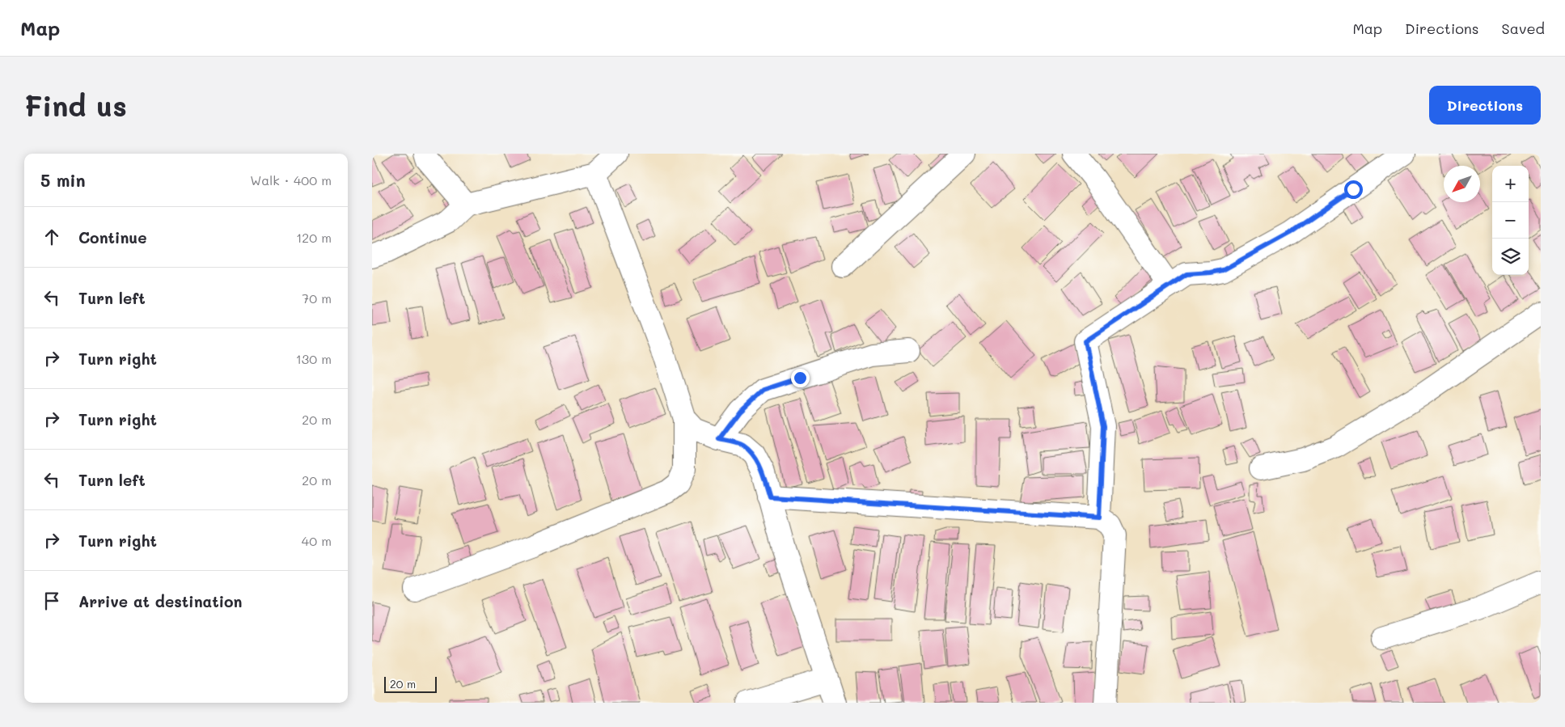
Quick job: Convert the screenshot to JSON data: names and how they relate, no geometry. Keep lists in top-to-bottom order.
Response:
{
  "scale_bar": "20 m",
  "north": "bottom left",
  "page": {
    "header": "Map",
    "nav": ["Map", "Directions", "Saved"],
    "buttons": "Directions",
    "title": "Find us",
    "heading": ["5 min", "Walk · 400 m"],
    "map_buttons": ["+", "−"],
    "list": [
      ["Continue", "120 m"],
      ["Turn left", "70 m"],
      ["Turn right", "130 m"],
      ["Turn right", "20 m"],
      ["Turn left", "20 m"],
      ["Turn right", "40 m"],
      "Arrive at destination"
    ],
    "scale": "20 m"
  }
}
